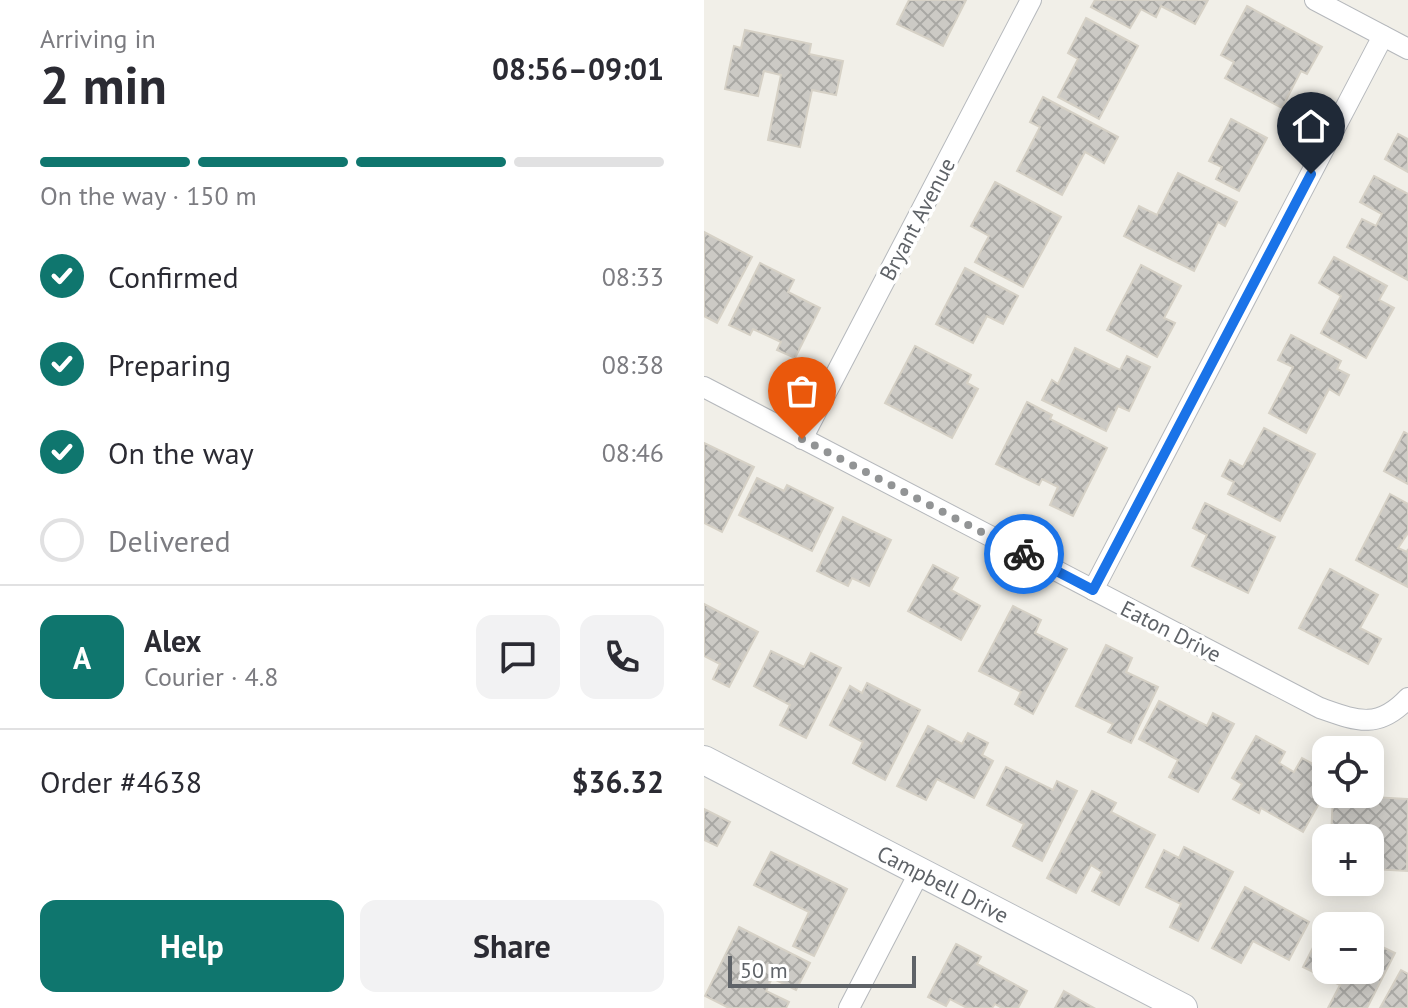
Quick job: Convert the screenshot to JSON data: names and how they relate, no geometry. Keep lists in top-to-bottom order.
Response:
{
  "streets": {
    "street": ["Bryant Avenue", "Eaton Drive", "Campbell Drive"]
  },
  "crossings": [
    ["Bryant Avenue", "Eaton Drive"]
  ],
  "scale_bar": "50 m",
  "page": {
    "heading": ["2 min", "Arriving in", "08:56–09:01"],
    "panel": [
      "Alex",
      "Courier · 4.8",
      "Order #4638",
      "$36.32"
    ],
    "bar": "On the way · 150 m",
    "list": [
      ["Confirmed", "08:33"],
      ["Preparing", "08:38"],
      ["On the way", "08:46"],
      "Delivered"
    ],
    "round": "A",
    "map_buttons": ["+", "−"],
    "buttons": ["Help", "Share"],
    "scale": "50 m"
  }
}
